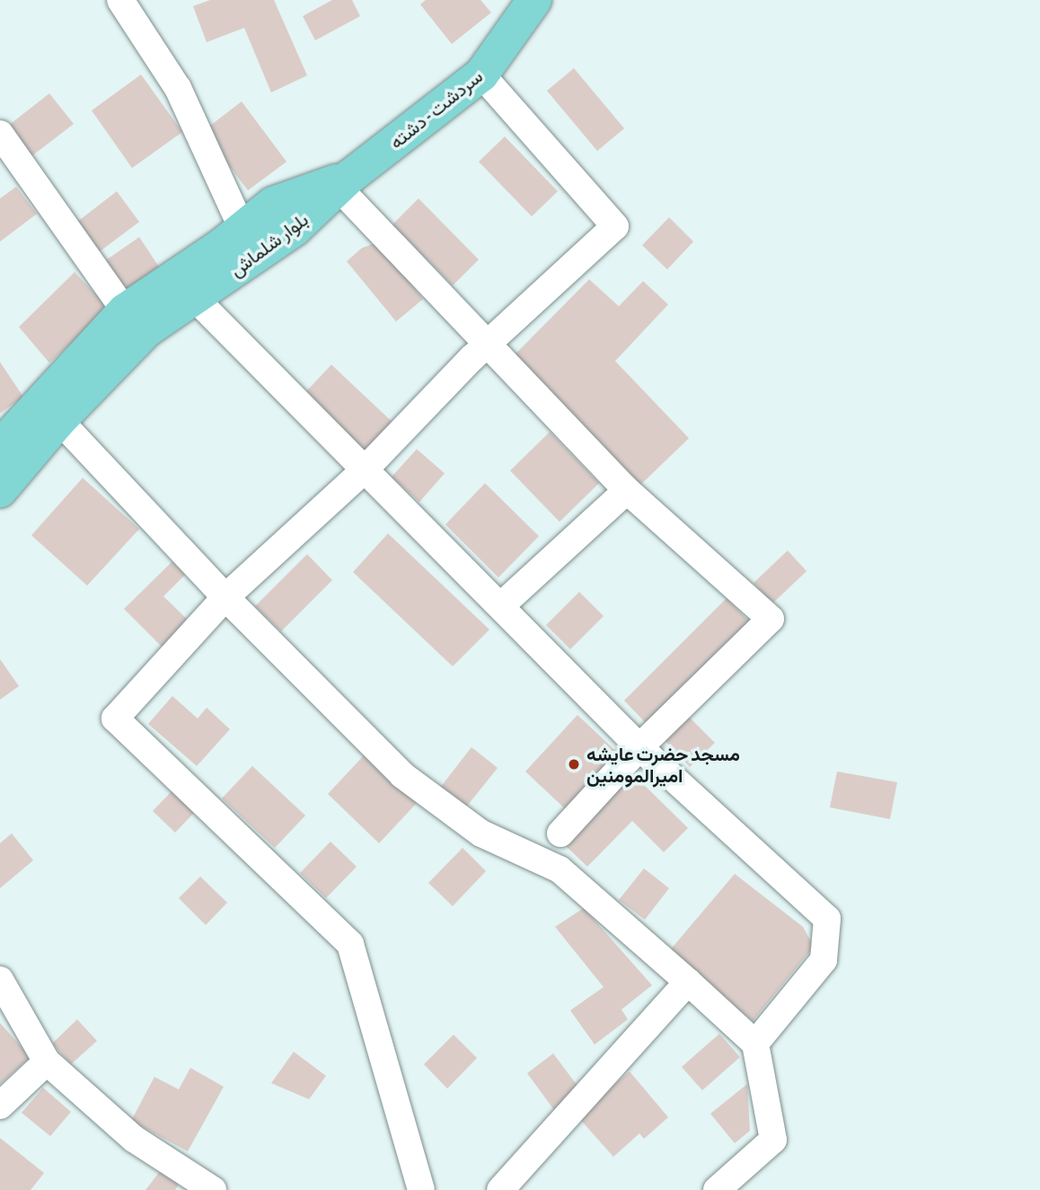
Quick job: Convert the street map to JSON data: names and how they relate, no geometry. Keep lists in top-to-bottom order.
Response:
{
  "streets": {
    "main road": ["سردشت - دشته", "بلوار شلماش"]
  },
  "crossings": [
    ["سردشت - دشته", "بلوار شلماش"]
  ],
  "places": ["مسجد حضرت عایشه امیرالمومنین"]
}
